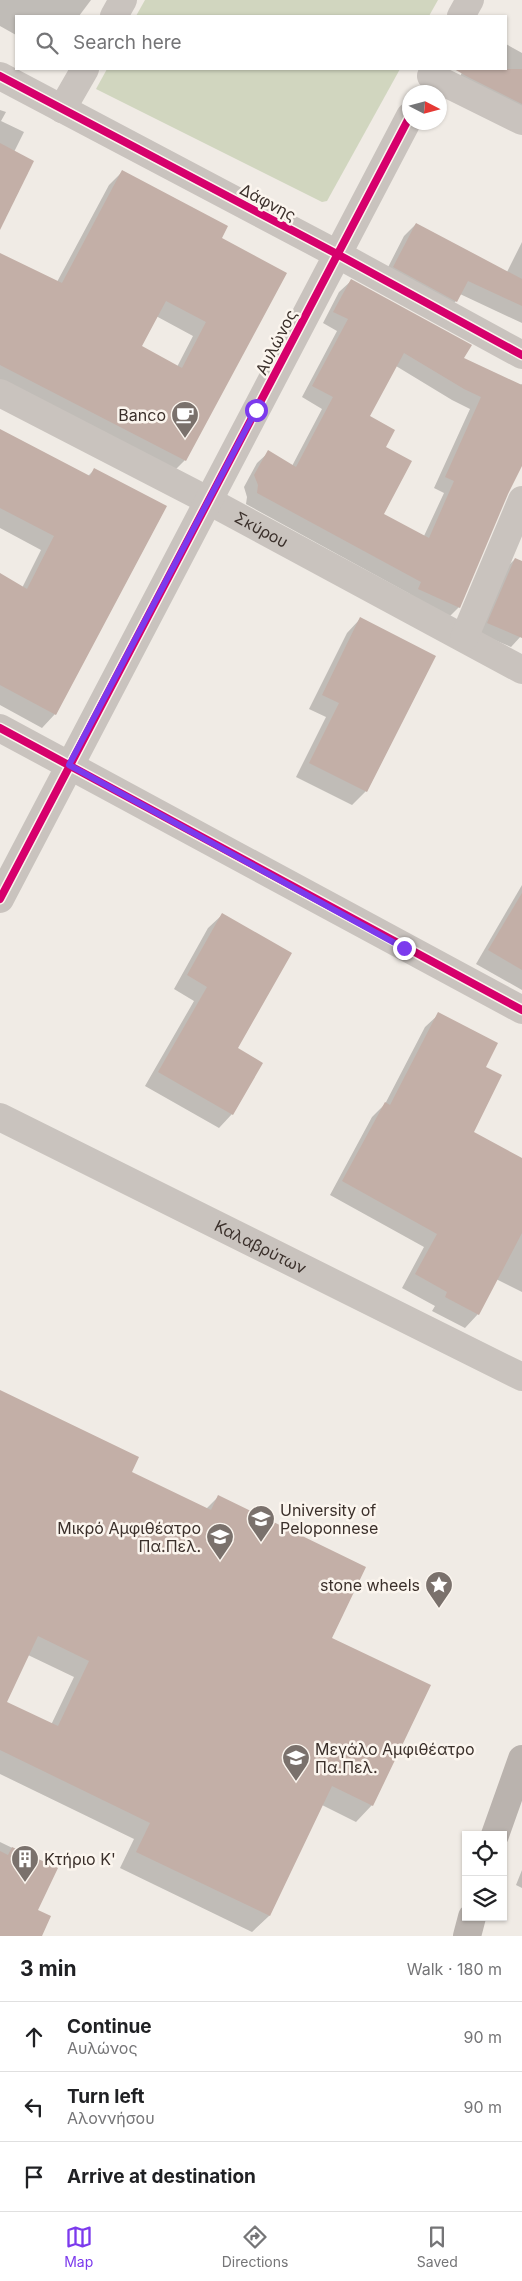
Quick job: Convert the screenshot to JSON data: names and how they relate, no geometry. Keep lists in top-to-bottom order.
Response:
{
  "streets": {
    "street": [
      "Δάφνης",
      "Αυλώνος",
      "Σκύρου",
      "Καλαβρύτων"
    ]
  },
  "crossings": [
    ["Δάφνης", "Αυλώνος"],
    ["Αυλώνος", "Σκύρου"]
  ],
  "places": {
    "cafe": ["Banco"],
    "school or university": ["University of Peloponnese", "Μικρό Αμφιθέατρο Πα.Πελ.", "Μεγάλο Αμφιθέατρο Πα.Πελ."],
    "place": ["stone wheels"],
    "building": ["Κτήριο Κ'"]
  },
  "north": "right",
  "page": {
    "search": "Search here",
    "heading": ["3 min", "Walk · 180 m"],
    "list": [
      ["Continue", "Αυλώνος", "90 m"],
      ["Turn left", "Αλοννήσου", "90 m"],
      "Arrive at destination"
    ],
    "nav": ["Map", "Directions", "Saved"]
  }
}
